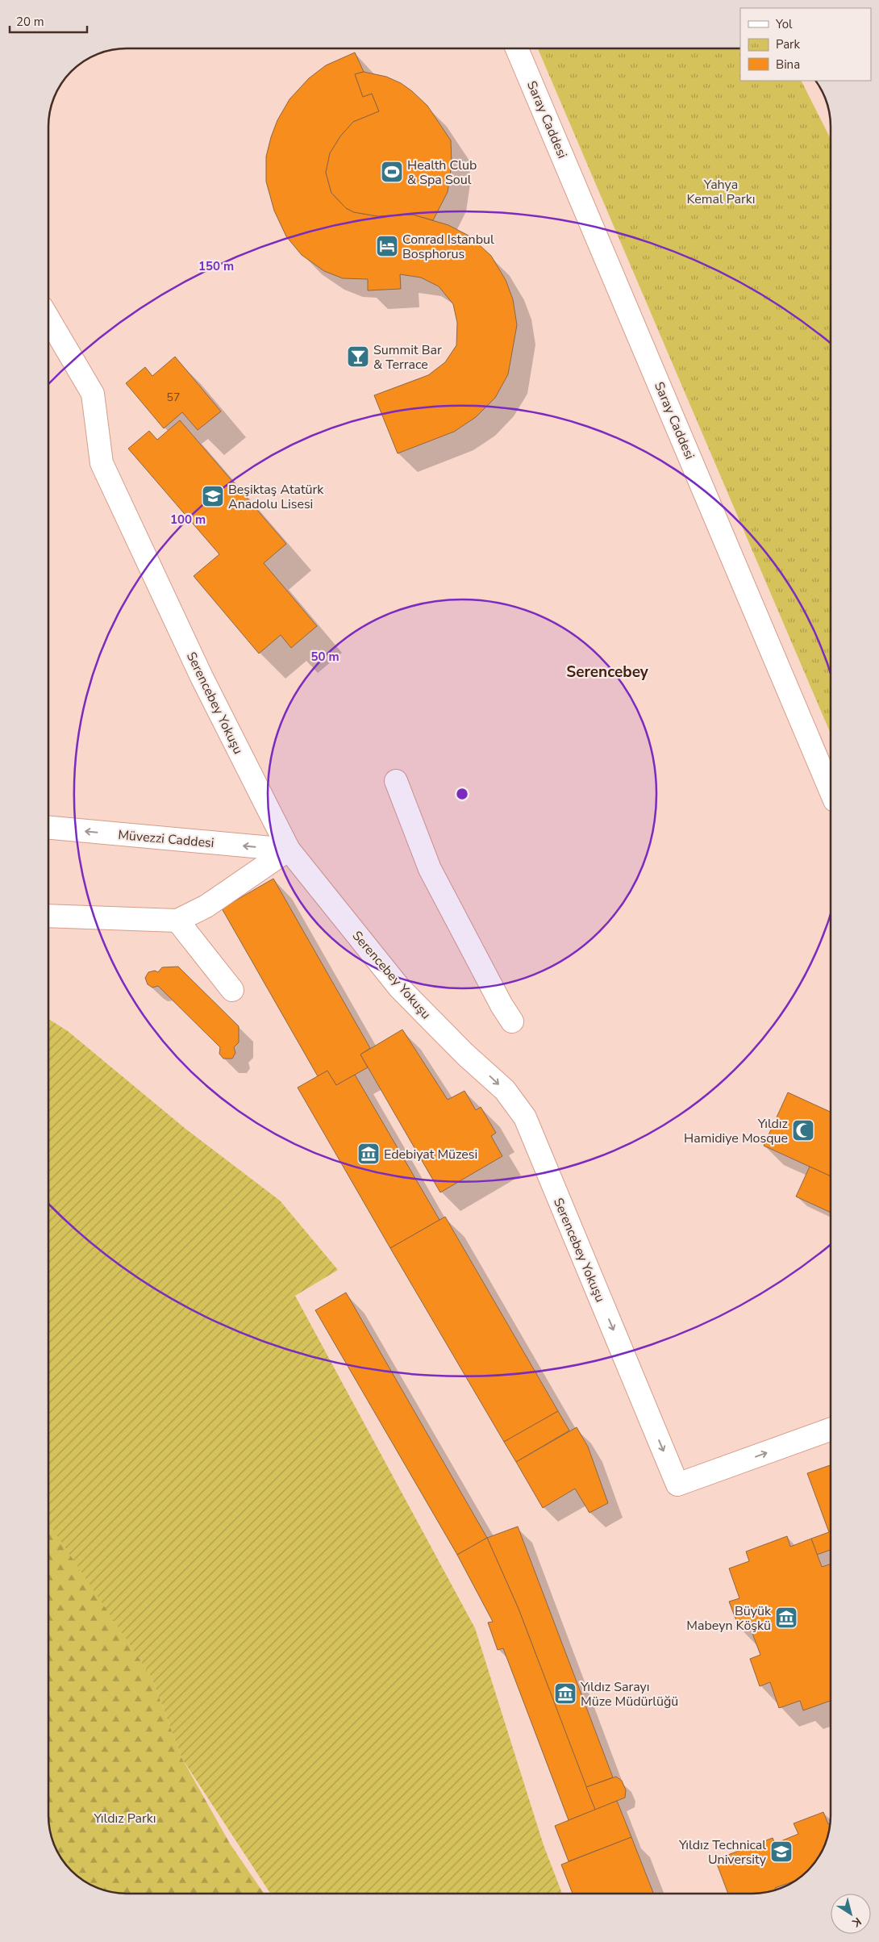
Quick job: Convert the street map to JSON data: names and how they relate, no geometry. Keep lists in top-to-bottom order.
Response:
{
  "streets": {
    "street": ["Saray Caddesi", "Serencebey Yokuşu", "Müvezzi Caddesi"]
  },
  "crossings": [
    ["Serencebey Yokuşu", "Müvezzi Caddesi"]
  ],
  "districts": ["Serencebey"],
  "parks": ["Yahya Kemal Parkı", "Yıldız Parkı"],
  "places": {
    "sports": ["Health Club & Spa Soul"],
    "hotel": ["Conrad Istanbul Bosphorus"],
    "bar": ["Summit Bar & Terrace"],
    "school or university": ["Beşiktaş Atatürk Anadolu Lisesi", "Yıldız Technical University"],
    "mosque": ["Yıldız Hamidiye Mosque"],
    "museum": ["Edebiyat Müzesi", "Büyük Mabeyn Köşkü", "Yıldız Sarayı Müze Müdürlüğü"]
  },
  "house_numbers": ["57"],
  "legend": ["Yol", "Park", "Bina"],
  "scale_bar": "20 m",
  "north": "bottom right",
  "rings": ["150 m", "100 m", "50 m"]
}
